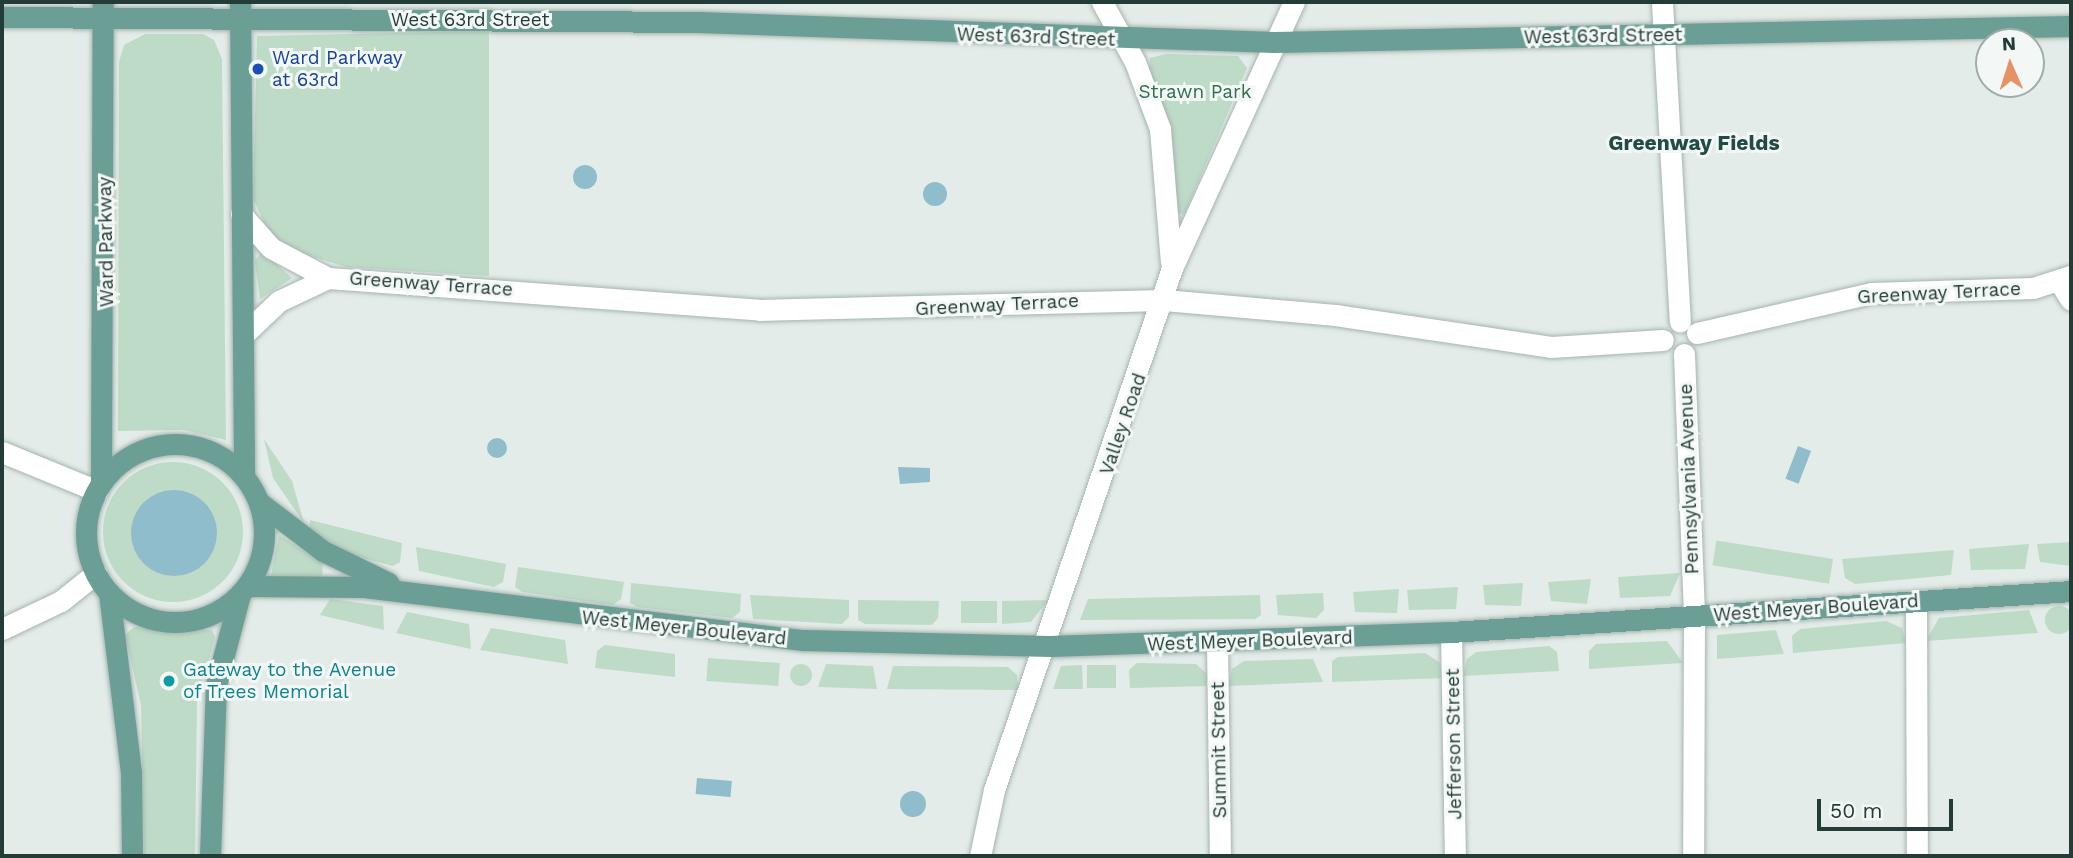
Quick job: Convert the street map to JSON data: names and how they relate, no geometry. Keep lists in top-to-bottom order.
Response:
{
  "streets": {
    "main road": ["West 63rd Street", "Ward Parkway", "West Meyer Boulevard"],
    "street": [
      "Greenway Terrace",
      "Valley Road",
      "Pennsylvania Avenue",
      "Jefferson Street",
      "Summit Street"
    ]
  },
  "crossings": [
    ["West 63rd Street", "Ward Parkway"],
    ["West 63rd Street", "Valley Road"],
    ["Greenway Terrace", "Valley Road"],
    ["Greenway Terrace", "Pennsylvania Avenue"],
    ["Valley Road", "West Meyer Boulevard"],
    ["Pennsylvania Avenue", "West Meyer Boulevard"],
    ["West Meyer Boulevard", "Jefferson Street"],
    ["West Meyer Boulevard", "Summit Street"]
  ],
  "districts": ["Greenway Fields"],
  "parks": ["Strawn Park"],
  "places": ["Ward Parkway at 63rd", "Gateway to the Avenue of Trees Memorial"],
  "scale_bar": "50 m",
  "north": "top"
}
